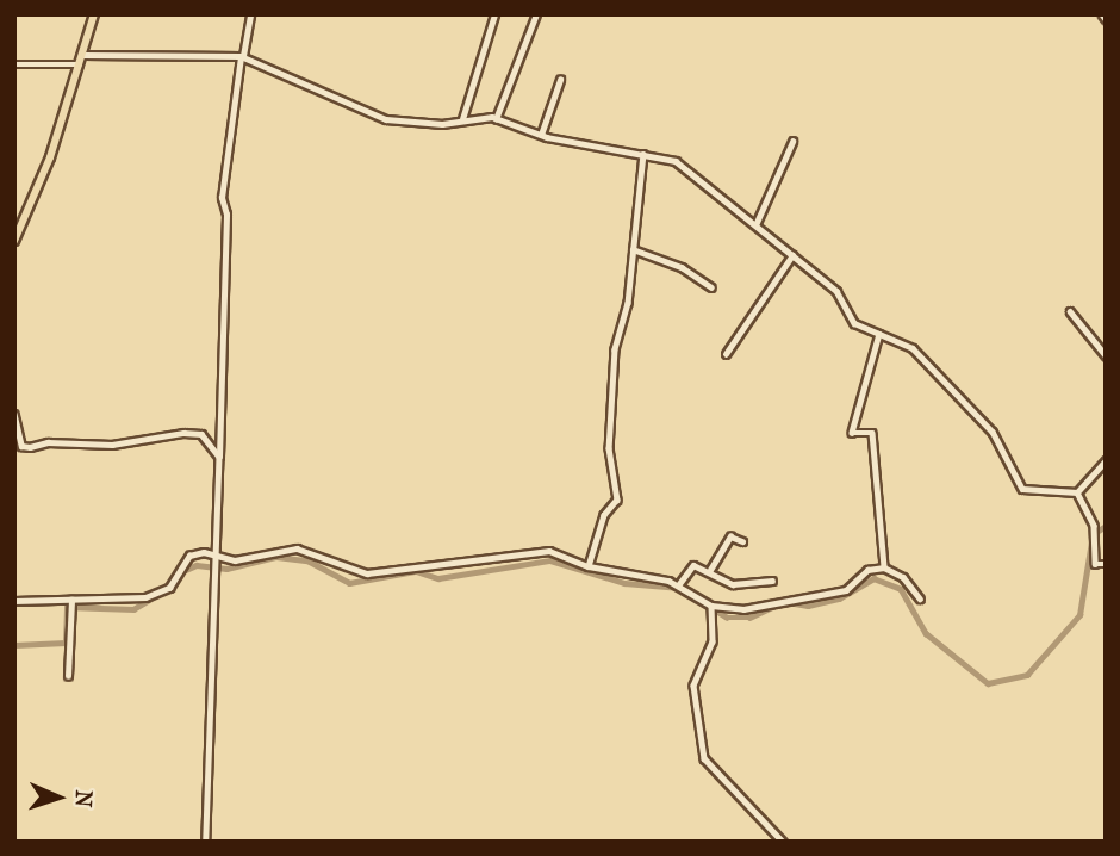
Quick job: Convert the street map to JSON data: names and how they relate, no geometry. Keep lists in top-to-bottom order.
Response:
{
  "north": "right"
}
